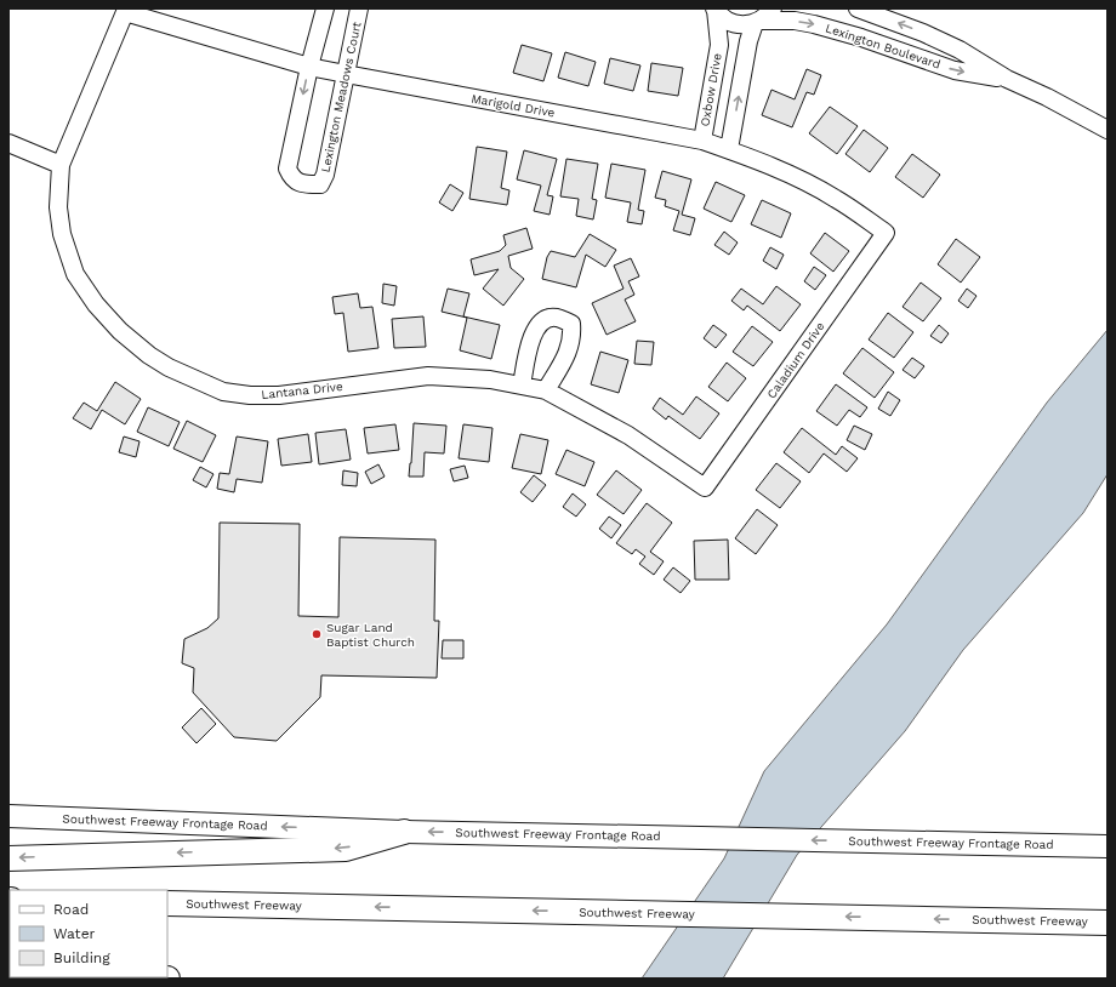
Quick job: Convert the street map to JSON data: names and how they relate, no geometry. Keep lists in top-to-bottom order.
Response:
{
  "streets": {
    "highway": ["Southwest Freeway"],
    "main road": ["Southwest Freeway Frontage Road"],
    "street": [
      "Lexington Boulevard",
      "Oxbow Drive",
      "Lexington Meadows Court",
      "Marigold Drive",
      "Caladium Drive",
      "Lantana Drive"
    ]
  },
  "crossings": [
    ["Lexington Boulevard", "Oxbow Drive"],
    ["Oxbow Drive", "Marigold Drive"],
    ["Lexington Meadows Court", "Marigold Drive"],
    ["Marigold Drive", "Caladium Drive"],
    ["Marigold Drive", "Lantana Drive"],
    ["Caladium Drive", "Lantana Drive"]
  ],
  "one_way": ["Southwest Freeway Frontage Road", "Southwest Freeway"],
  "places": ["Sugar Land Baptist Church"],
  "legend": ["Road", "Water", "Building"]
}
